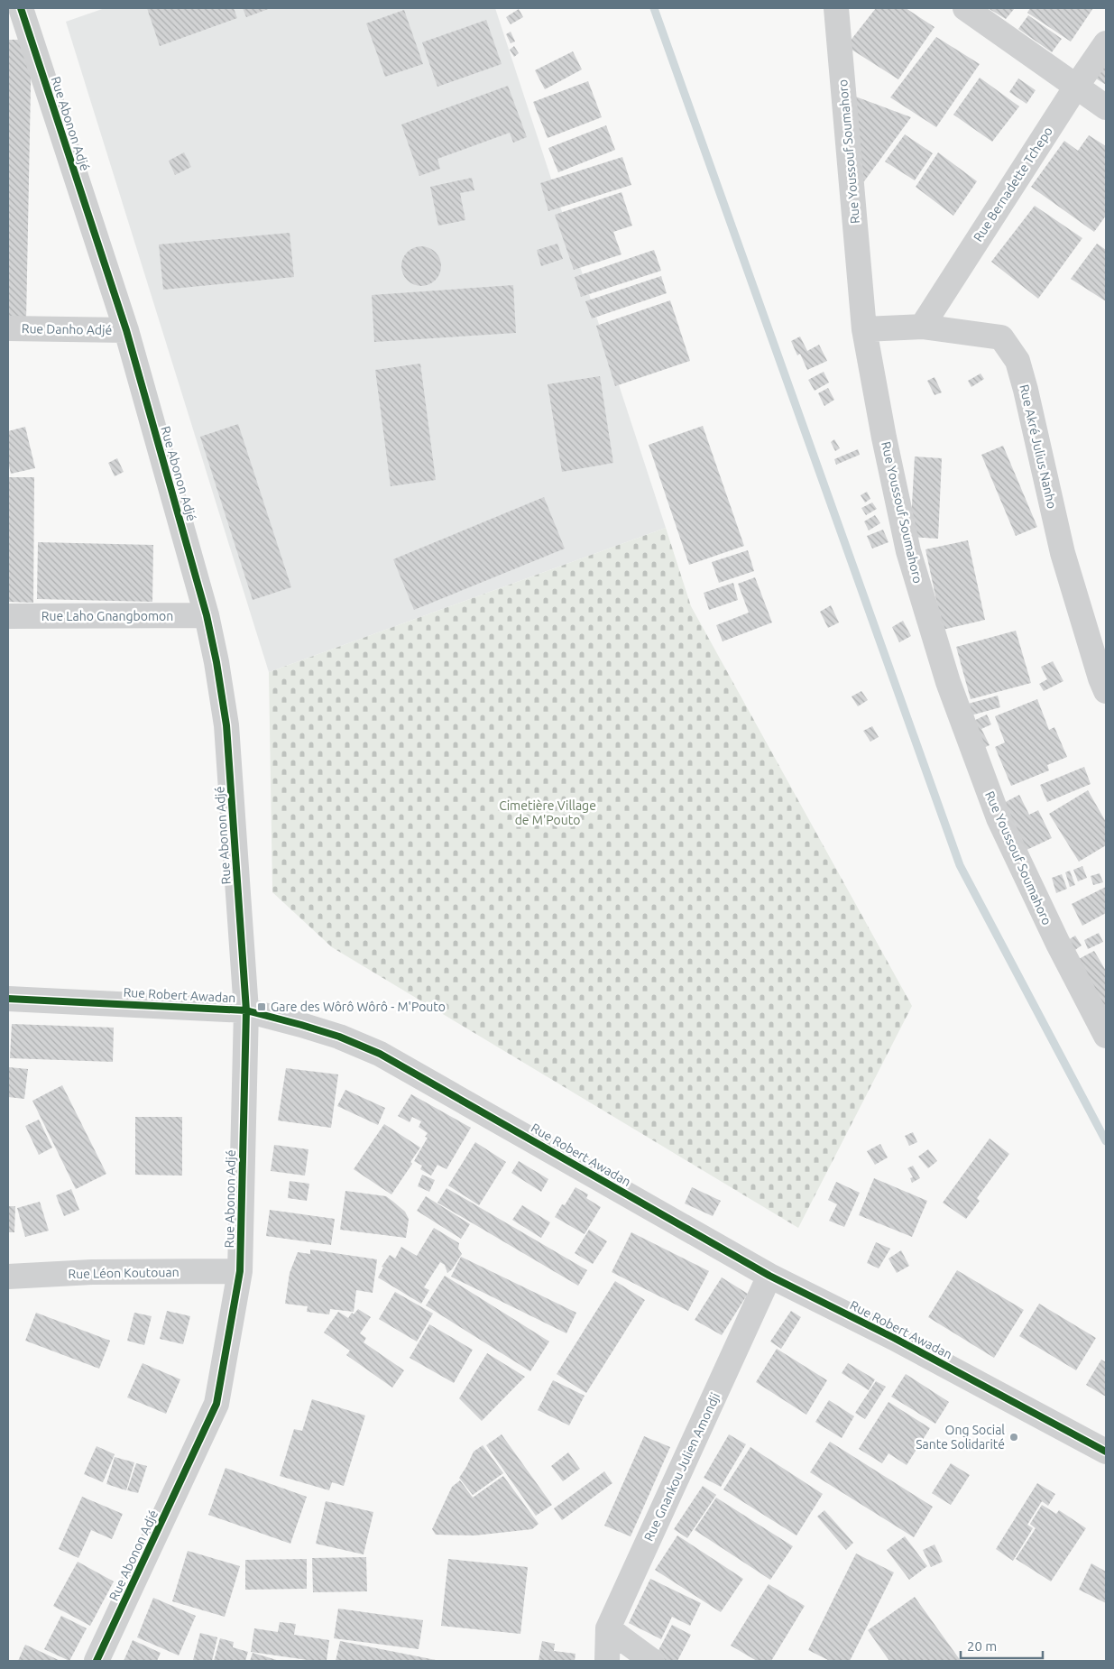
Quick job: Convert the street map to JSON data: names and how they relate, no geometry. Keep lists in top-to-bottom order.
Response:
{
  "streets": {
    "street": [
      "Rue Abonon Adjé",
      "Rue Youssouf Soumahoro",
      "Rue Bernadette Tchepo",
      "Rue Danho Adjé",
      "Rue Akré Julius Nanho",
      "Rue Laho Gnangbomon",
      "Rue Robert Awadan",
      "Rue Léon Koutouan",
      "Rue Gnankou Julien Amondji"
    ]
  },
  "crossings": [
    ["Rue Abonon Adjé", "Rue Danho Adjé"],
    ["Rue Abonon Adjé", "Rue Laho Gnangbomon"],
    ["Rue Abonon Adjé", "Rue Robert Awadan"],
    ["Rue Abonon Adjé", "Rue Léon Koutouan"],
    ["Rue Youssouf Soumahoro", "Rue Akré Julius Nanho"],
    ["Rue Bernadette Tchepo", "Rue Akré Julius Nanho"],
    ["Rue Robert Awadan", "Rue Gnankou Julien Amondji"]
  ],
  "parks": ["Cimetière Village de M'Pouto"],
  "places": {
    "transit": ["Gare des Wôrô Wôrô - M'Pouto"],
    "other": ["Ong Social Sante Solidarité"]
  },
  "scale_bar": "20 m"
}
